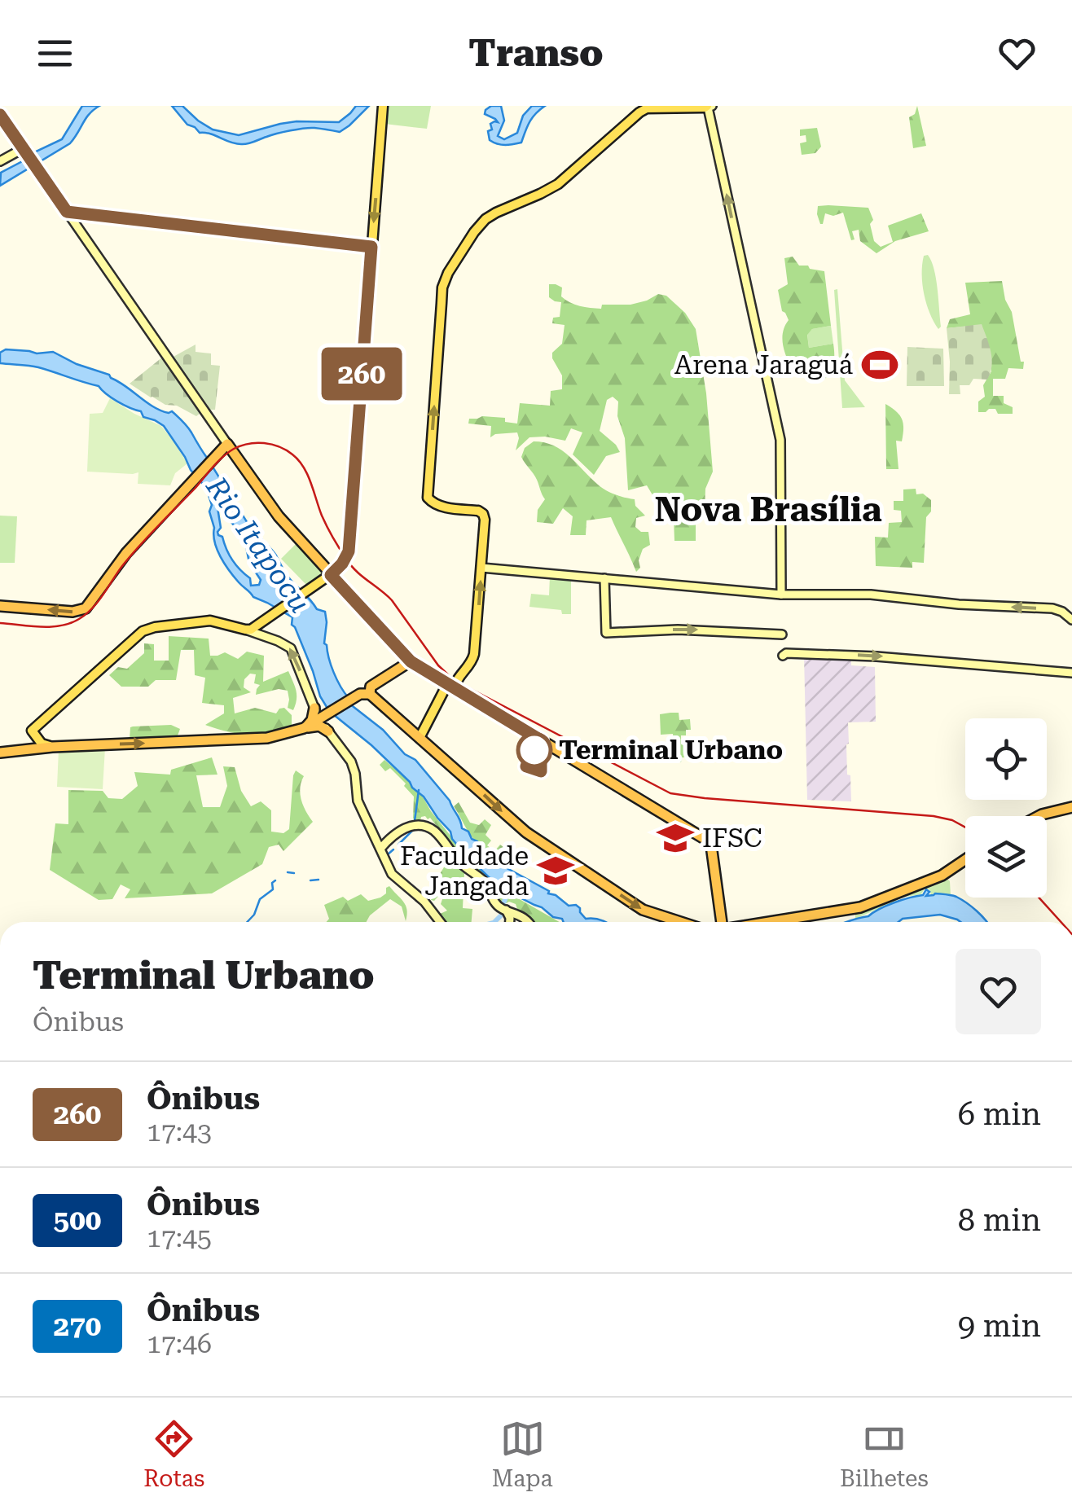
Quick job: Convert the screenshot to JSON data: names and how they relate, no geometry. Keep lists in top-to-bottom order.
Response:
{
  "districts": ["Nova Brasília"],
  "water": ["Rio Itapocu"],
  "places": {
    "sports": ["Arena Jaraguá"],
    "other": ["Terminal Urbano"],
    "school or university": ["IFSC", "Faculdade Jangada"]
  },
  "lines": ["bus line 260"],
  "page": {
    "header": "Transo",
    "on_map": "260",
    "heading": ["Terminal Urbano", "Ônibus"],
    "list": [
      {
        "mark": "260",
        "name": "Ônibus",
        "note": "17:43",
        "value": "6 min"
      },
      {
        "mark": "500",
        "name": "Ônibus",
        "note": "17:45",
        "value": "8 min"
      },
      {
        "mark": "270",
        "name": "Ônibus",
        "note": "17:46",
        "value": "9 min"
      }
    ],
    "tabs": ["Rotas", "Mapa", "Bilhetes"]
  }
}
